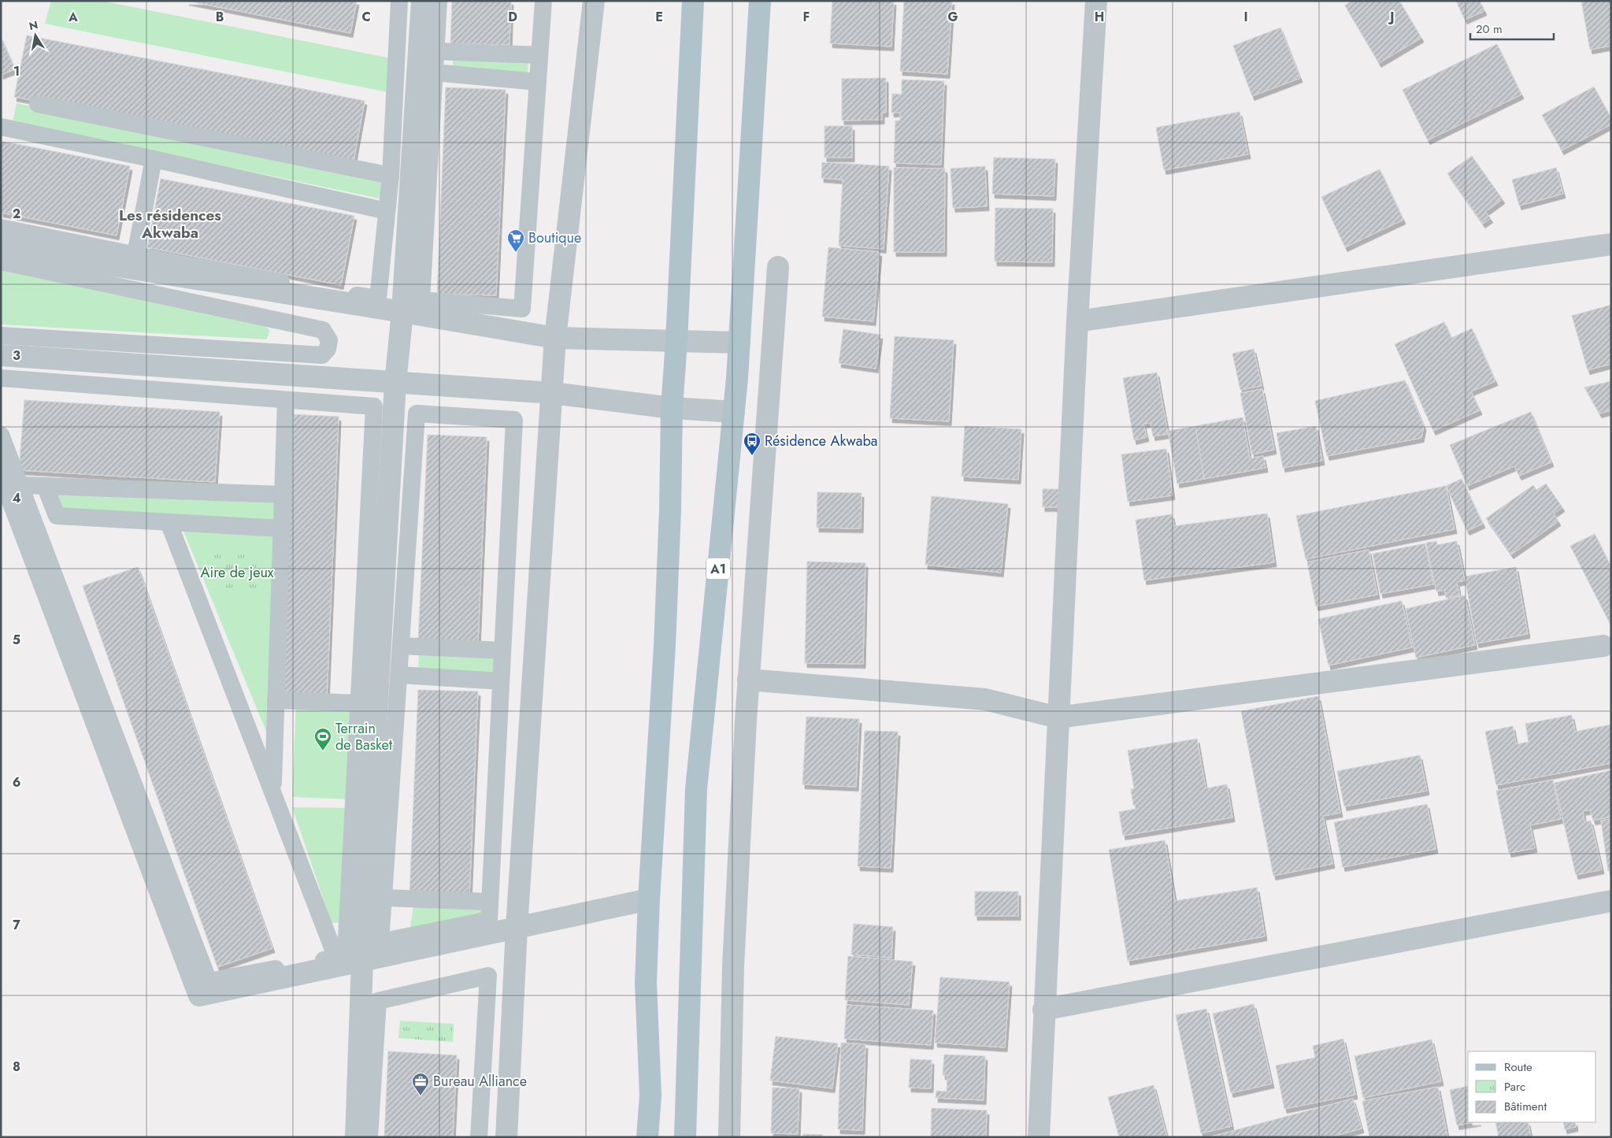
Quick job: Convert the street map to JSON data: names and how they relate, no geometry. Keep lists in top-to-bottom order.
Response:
{
  "streets": {
    "main road": ["A1"]
  },
  "districts": ["Les résidences Akwaba"],
  "parks": ["Aire de jeux"],
  "places": {
    "supermarket": ["Boutique"],
    "bus stop": ["Résidence Akwaba"],
    "sports": ["Terrain de Basket"],
    "office": ["Bureau Alliance"]
  },
  "legend": ["Route", "Parc", "Bâtiment"],
  "scale_bar": "20 m",
  "north": "top",
  "grid": {
    "columns": [
      "A",
      "B",
      "C",
      "D",
      "E",
      "F",
      "G",
      "H",
      "I",
      "J"
    ],
    "rows": [
      "1",
      "2",
      "3",
      "4",
      "5",
      "6",
      "7",
      "8"
    ]
  }
}
